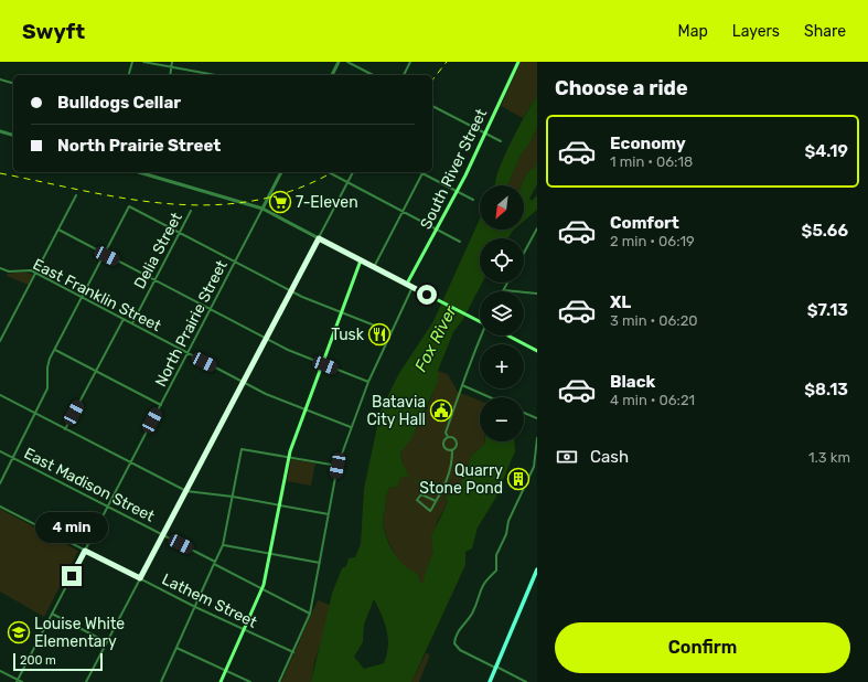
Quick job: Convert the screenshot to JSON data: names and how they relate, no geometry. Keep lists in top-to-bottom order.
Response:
{
  "streets": {
    "main road": ["South River Street"],
    "street": [
      "Delia Street",
      "East Franklin Street",
      "North Prairie Street",
      "East Madison Street",
      "Lathem Street"
    ]
  },
  "crossings": [
    ["Delia Street", "East Franklin Street"],
    ["East Franklin Street", "North Prairie Street"],
    ["North Prairie Street", "East Madison Street"],
    ["North Prairie Street", "Lathem Street"]
  ],
  "water": ["Fox River"],
  "places": {
    "supermarket": ["7-Eleven"],
    "restaurant": ["Tusk"],
    "public building": ["Batavia City Hall"],
    "building": ["Quarry Stone Pond"],
    "school or university": ["Louise White Elementary"]
  },
  "scale_bar": "200 m",
  "north": "bottom left",
  "page": {
    "header": "Swyft",
    "nav": ["Map", "Layers", "Share"],
    "heading": "Choose a ride",
    "banner": ["Bulldogs Cellar", "North Prairie Street"],
    "list": [
      {
        "name": "Economy",
        "note": "1 min · 06:18",
        "value": "$4.19"
      },
      {
        "name": "Comfort",
        "note": "2 min · 06:19",
        "value": "$5.66"
      },
      {
        "name": "XL",
        "note": "3 min · 06:20",
        "value": "$7.13"
      },
      {
        "name": "Black",
        "note": "4 min · 06:21",
        "value": "$8.13"
      }
    ],
    "map_buttons": ["+", "−"],
    "pay": ["Cash", "1.3 km"],
    "bubble": "4 min",
    "buttons": "Confirm",
    "scale": "200 m"
  }
}
